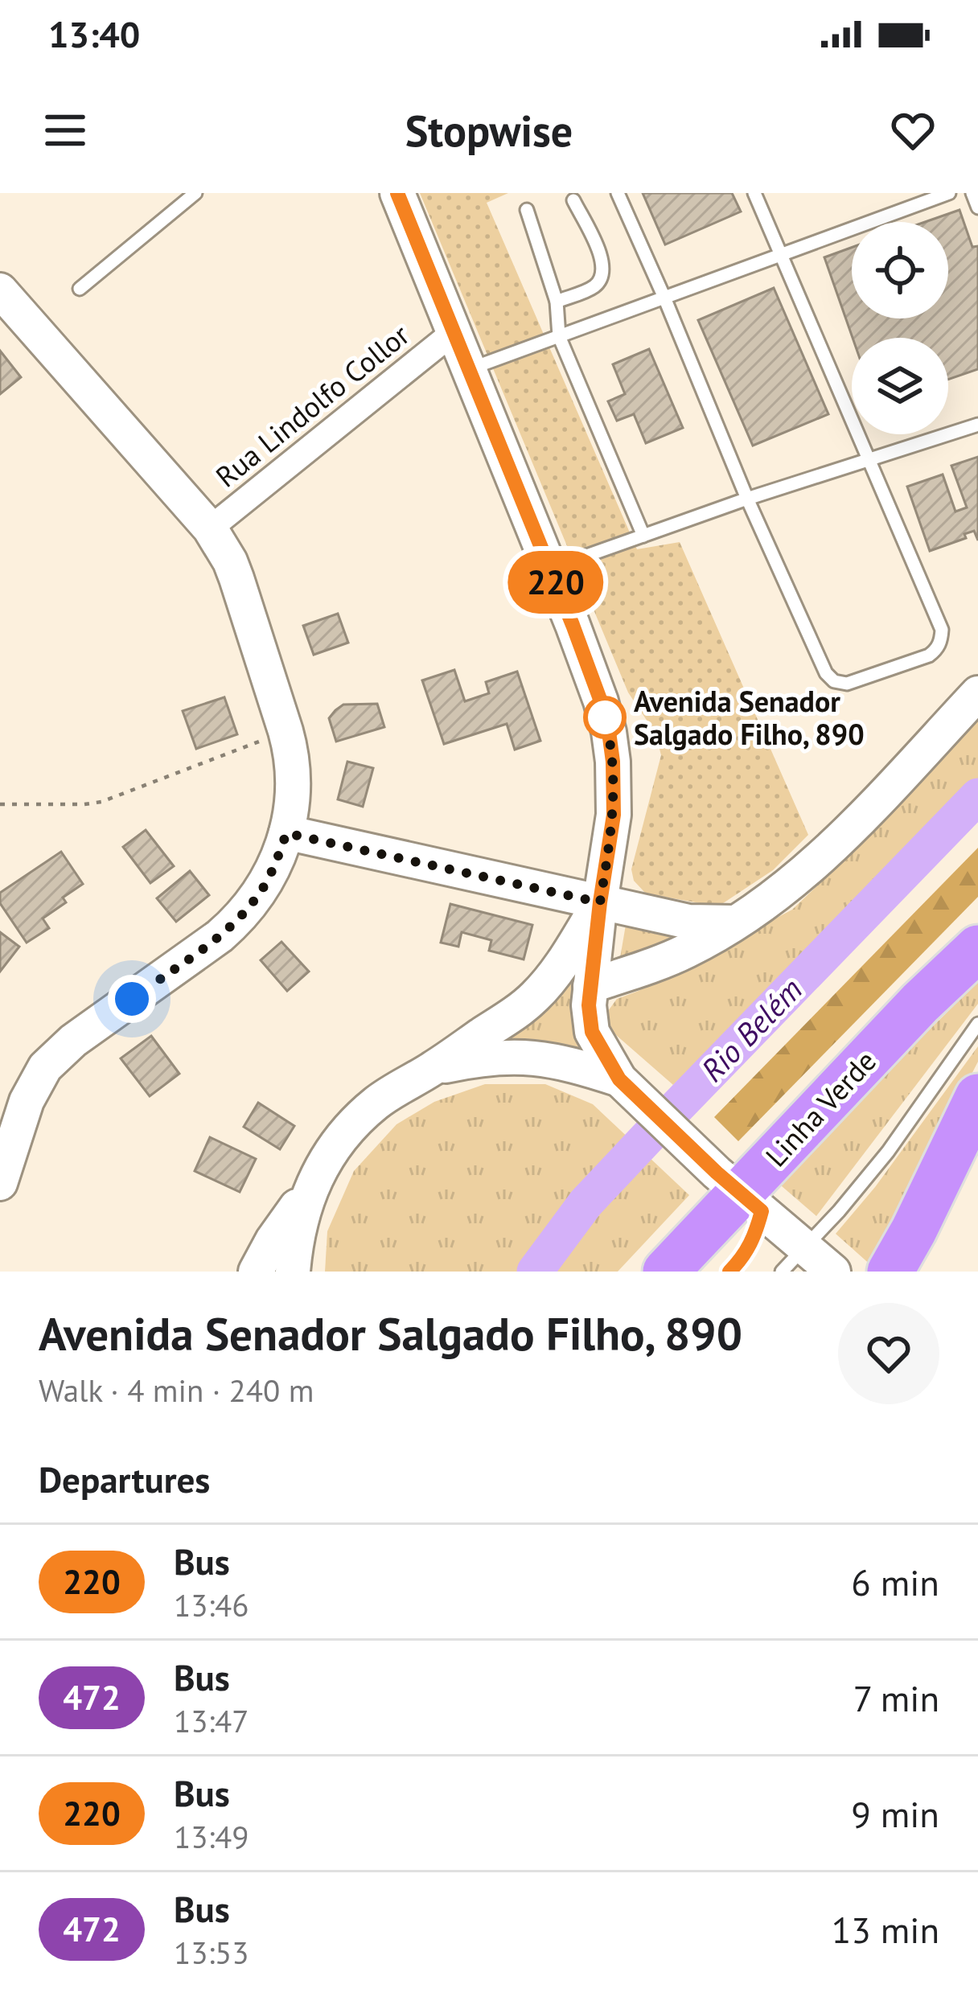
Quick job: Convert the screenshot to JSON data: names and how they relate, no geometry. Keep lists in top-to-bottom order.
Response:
{
  "streets": {
    "highway": ["Linha Verde"],
    "street": ["Rua Lindolfo Collor"]
  },
  "water": ["Rio Belém"],
  "places": ["Avenida Senador Salgado Filho, 890"],
  "lines": ["bus line 220"],
  "page": {
    "status": "13:40",
    "header": "Stopwise",
    "on_map": "220",
    "heading": [
      ["Avenida Senador Salgado Filho, 890", "Walk · 4 min · 240 m"],
      "Departures"
    ],
    "list": [
      {
        "mark": "220",
        "name": "Bus",
        "note": "13:46",
        "value": "6 min"
      },
      {
        "mark": "472",
        "name": "Bus",
        "note": "13:47",
        "value": "7 min"
      },
      {
        "mark": "220",
        "name": "Bus",
        "note": "13:49",
        "value": "9 min"
      },
      {
        "mark": "472",
        "name": "Bus",
        "note": "13:53",
        "value": "13 min"
      }
    ]
  }
}
